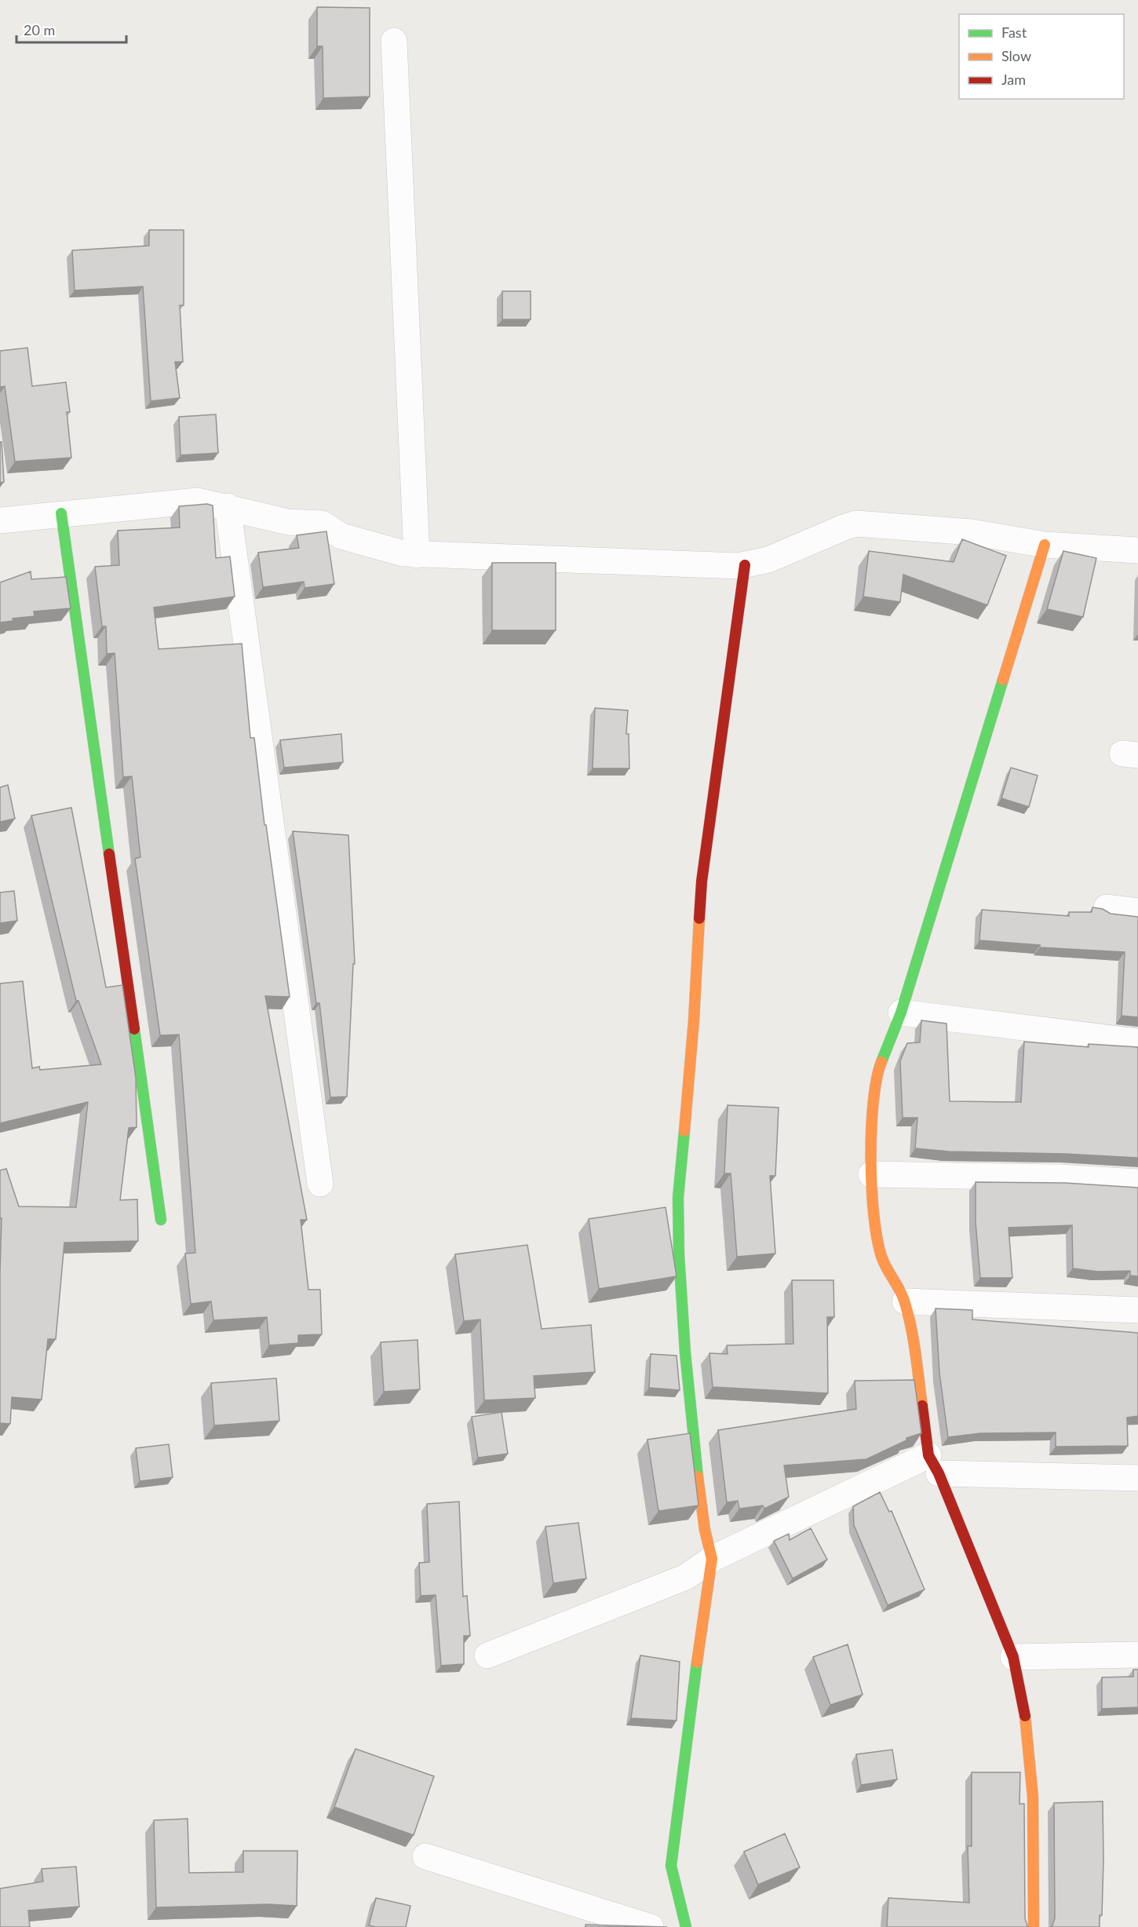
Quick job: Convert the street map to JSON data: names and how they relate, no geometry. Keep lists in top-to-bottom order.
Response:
{
  "legend": ["Fast", "Slow", "Jam"],
  "scale_bar": "20 m"
}
